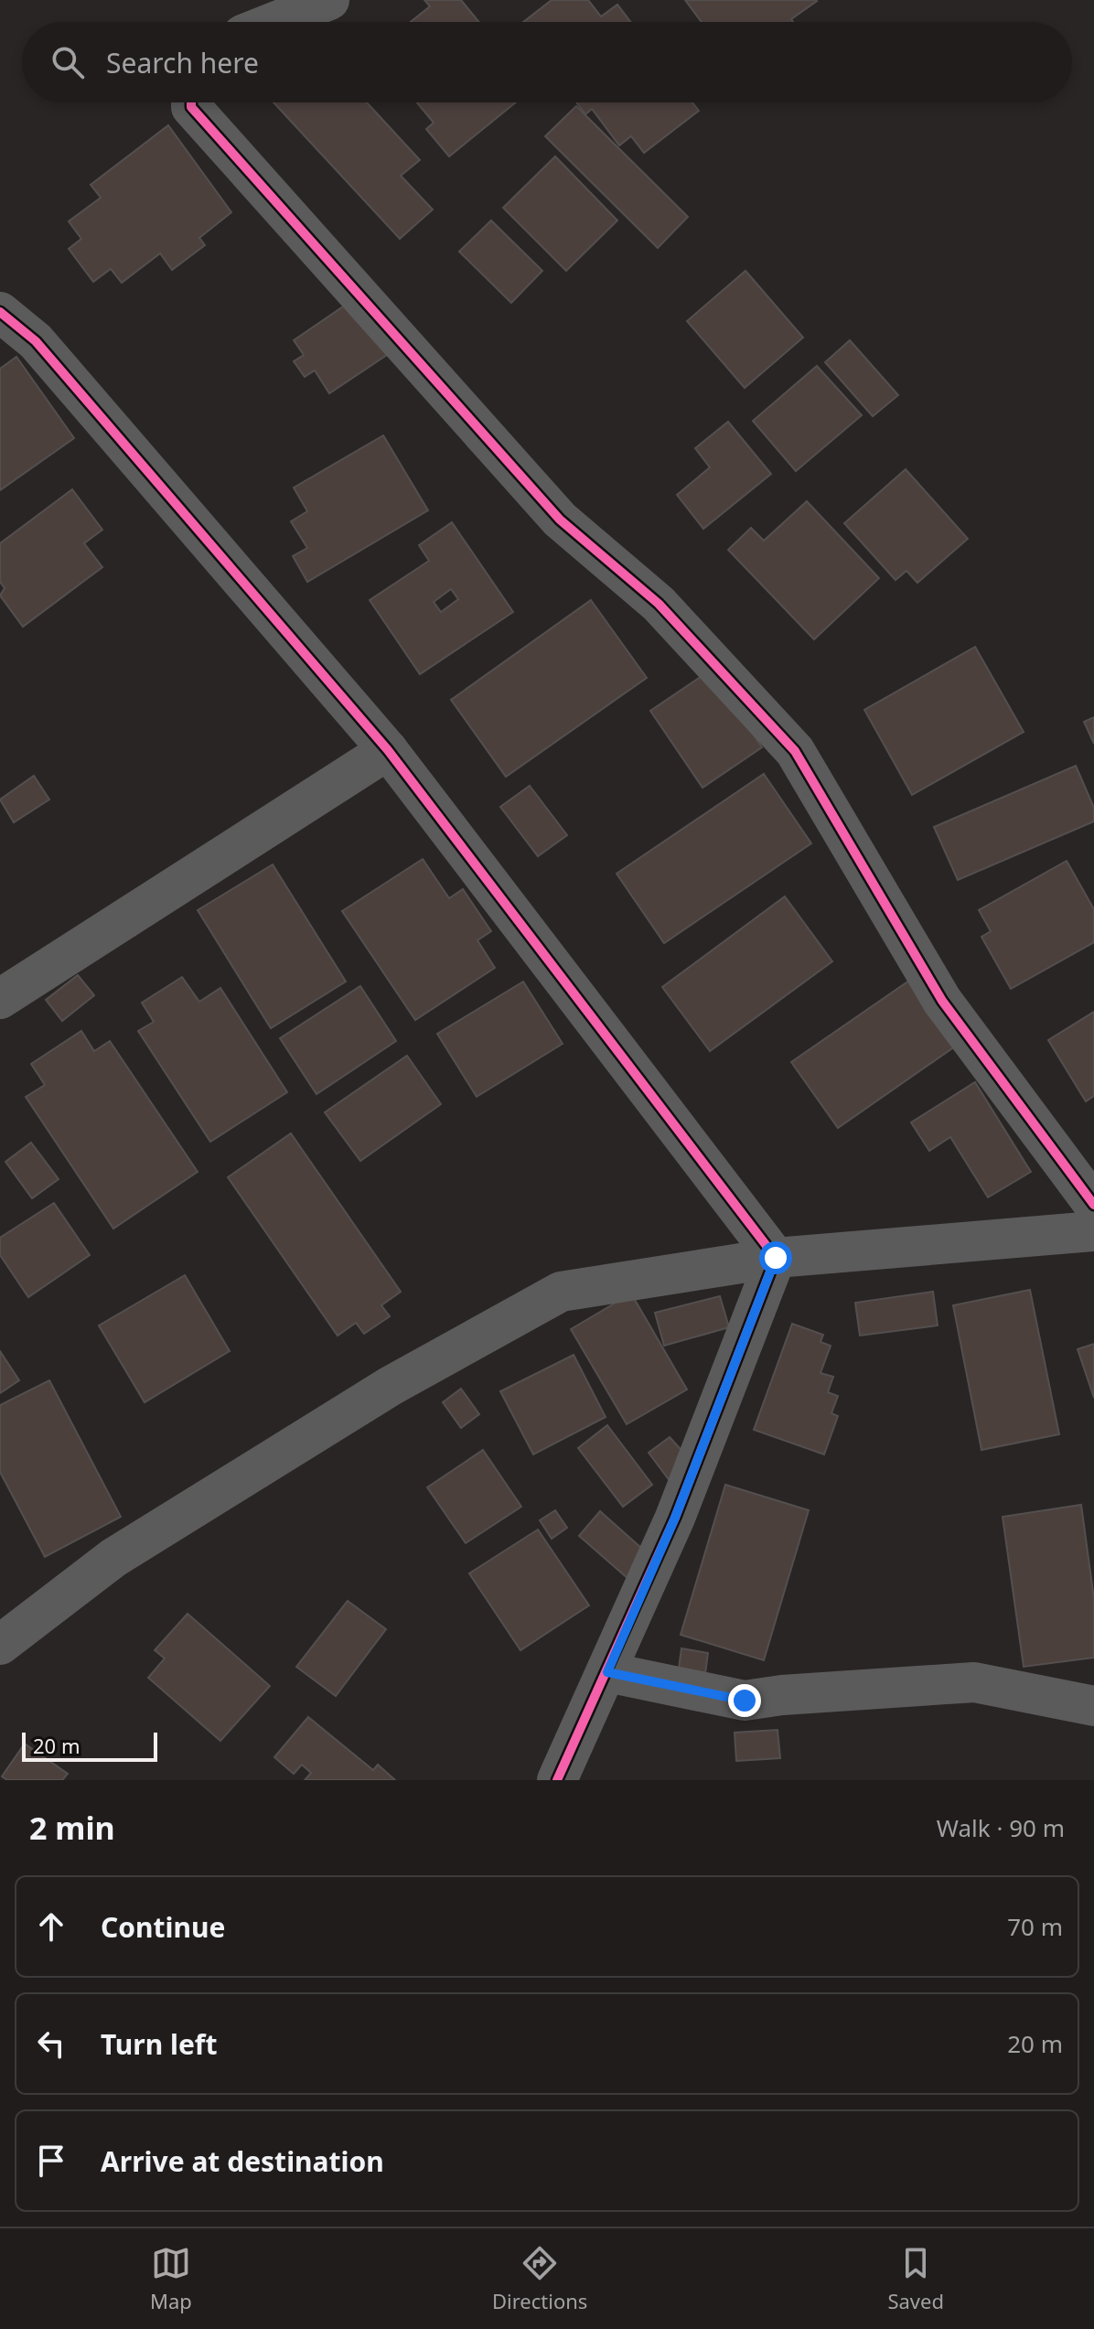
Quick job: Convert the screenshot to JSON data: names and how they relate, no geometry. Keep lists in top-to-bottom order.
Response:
{
  "scale_bar": "20 m",
  "page": {
    "search": "Search here",
    "scale": "20 m",
    "heading": ["2 min", "Walk · 90 m"],
    "list": [
      ["Continue", "70 m"],
      ["Turn left", "20 m"],
      "Arrive at destination"
    ],
    "nav": ["Map", "Directions", "Saved"]
  }
}
